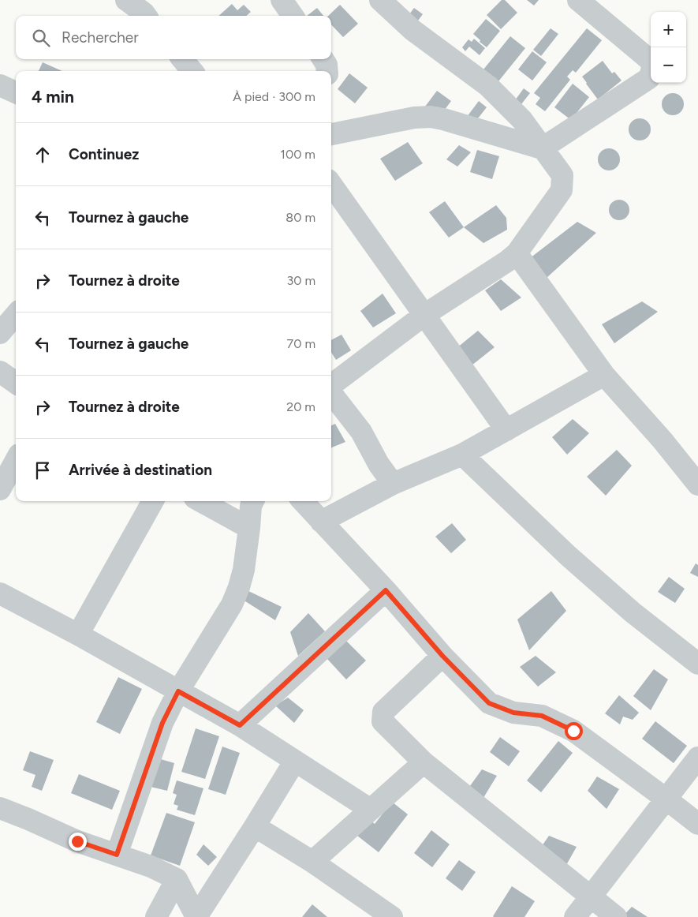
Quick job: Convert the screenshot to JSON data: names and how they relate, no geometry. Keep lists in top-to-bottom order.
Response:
{
  "page": {
    "map_buttons": ["+", "−"],
    "search": "Rechercher",
    "heading": ["4 min", "À pied · 300 m"],
    "list": [
      ["Continuez", "100 m"],
      ["Tournez à gauche", "80 m"],
      ["Tournez à droite", "30 m"],
      ["Tournez à gauche", "70 m"],
      ["Tournez à droite", "20 m"],
      "Arrivée à destination"
    ]
  }
}
